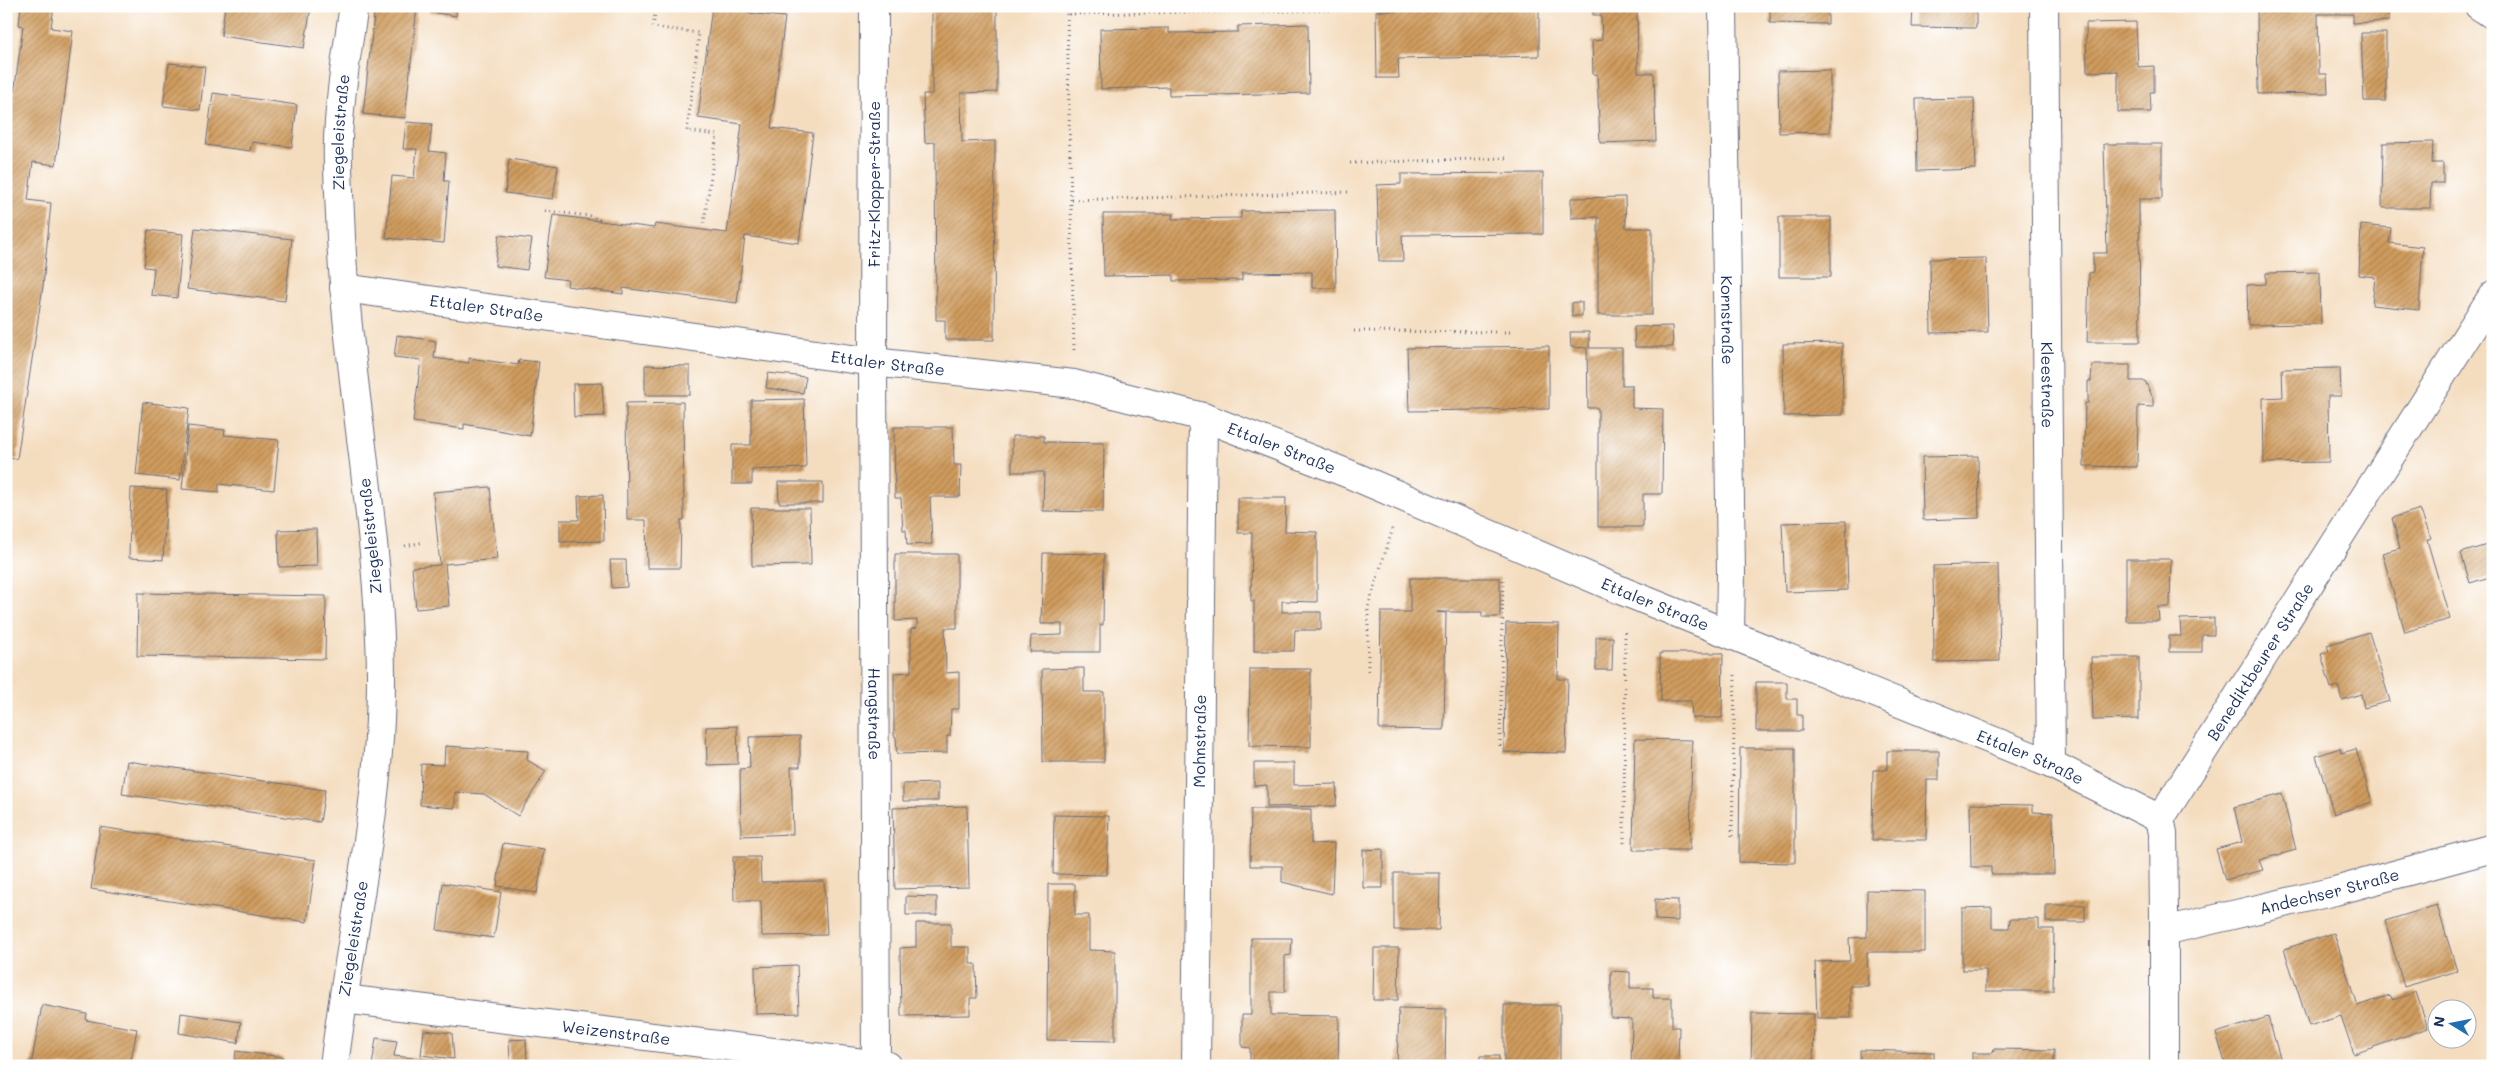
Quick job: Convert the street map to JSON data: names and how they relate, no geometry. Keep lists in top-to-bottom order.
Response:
{
  "streets": {
    "street": [
      "Ziegeleistraße",
      "Fritz-Klopper-Straße",
      "Ettaler Straße",
      "Kornstraße",
      "Kleestraße",
      "Benediktbeurer Straße",
      "Hangstraße",
      "Mohnstraße",
      "Andechser Straße",
      "Weizenstraße"
    ]
  },
  "crossings": [
    ["Ziegeleistraße", "Ettaler Straße"],
    ["Ziegeleistraße", "Weizenstraße"],
    ["Fritz-Klopper-Straße", "Ettaler Straße"],
    ["Fritz-Klopper-Straße", "Hangstraße"],
    ["Ettaler Straße", "Kornstraße"],
    ["Ettaler Straße", "Kleestraße"],
    ["Ettaler Straße", "Benediktbeurer Straße"],
    ["Ettaler Straße", "Hangstraße"],
    ["Ettaler Straße", "Mohnstraße"],
    ["Hangstraße", "Weizenstraße"]
  ],
  "north": "left"
}
